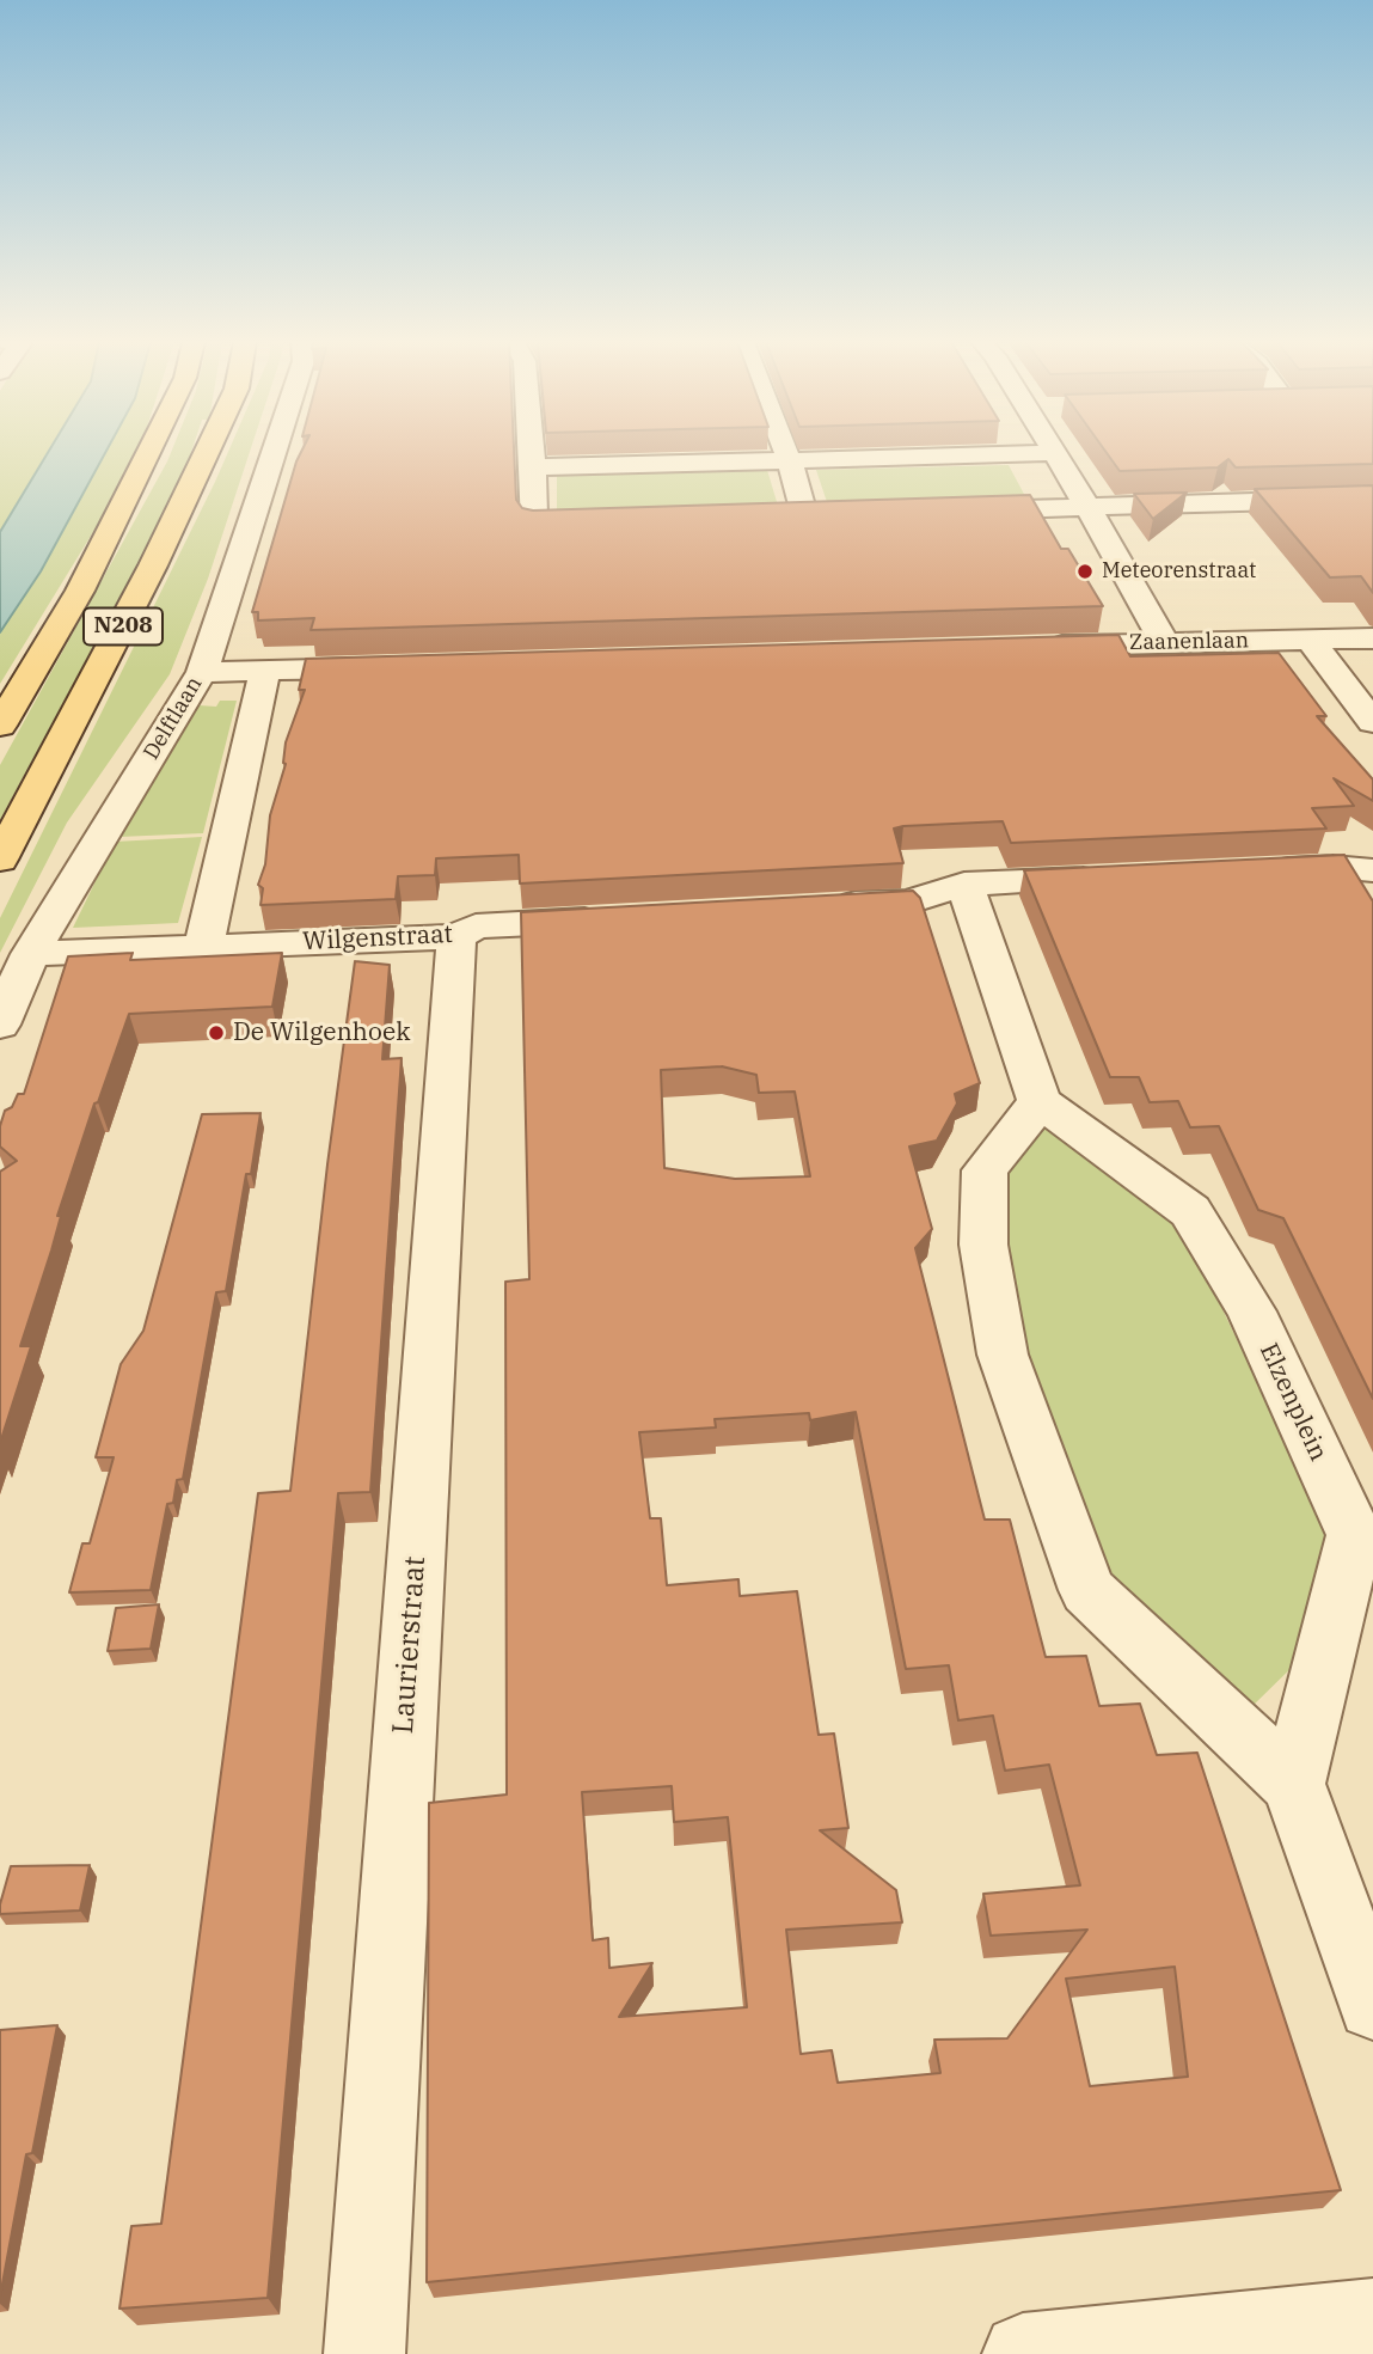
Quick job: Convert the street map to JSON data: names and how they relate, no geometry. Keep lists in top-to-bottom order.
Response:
{
  "streets": {
    "main road": ["N208"],
    "street": [
      "Zaanenlaan",
      "Delftlaan",
      "Wilgenstraat",
      "Elzenplein",
      "Laurierstraat"
    ]
  },
  "crossings": [
    ["Delftlaan", "Wilgenstraat"],
    ["Wilgenstraat", "Laurierstraat"]
  ],
  "places": ["Meteorenstraat", "De Wilgenhoek"]
}
